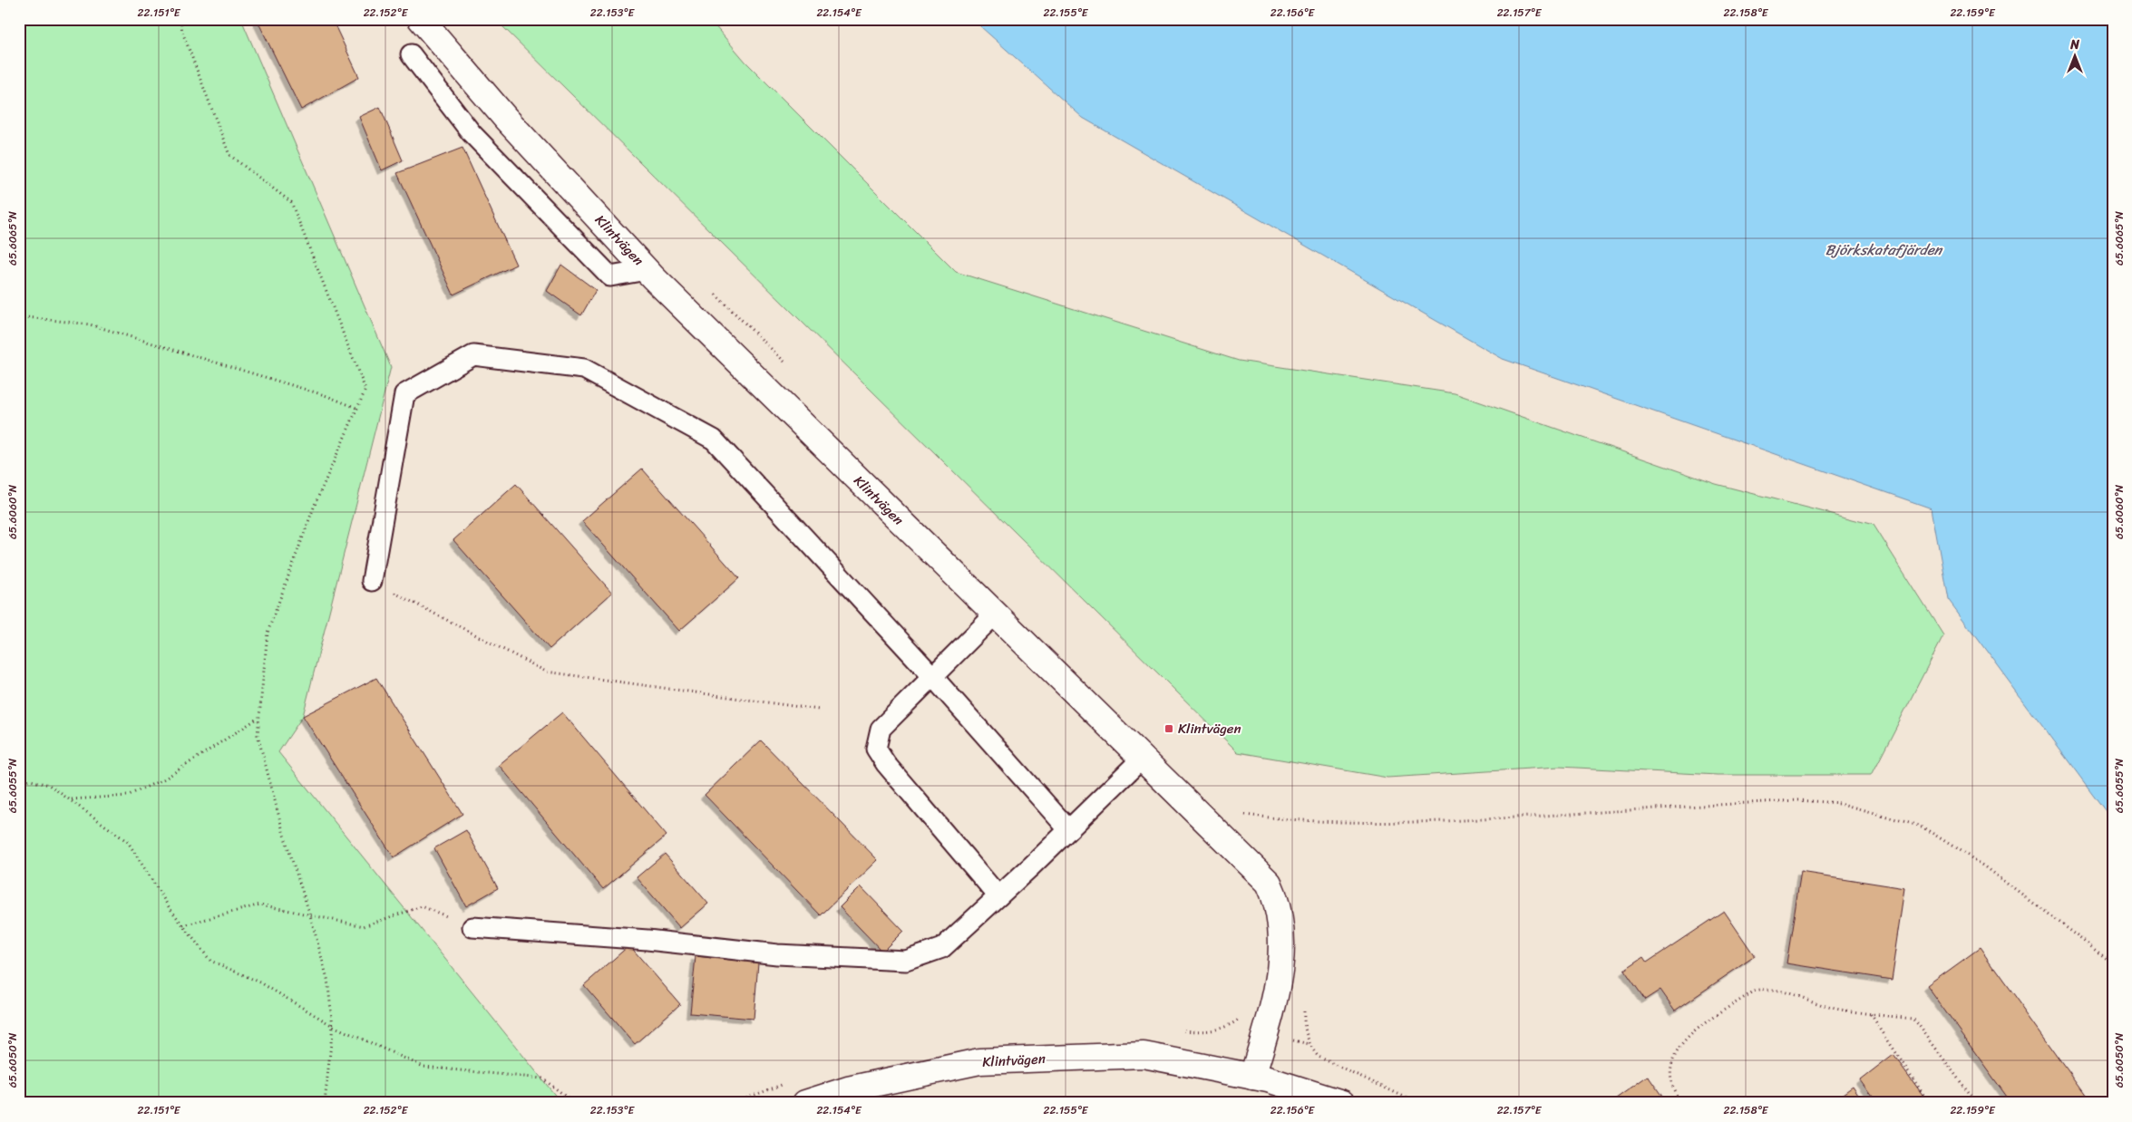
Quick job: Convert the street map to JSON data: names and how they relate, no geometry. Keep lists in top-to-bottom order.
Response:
{
  "streets": {
    "street": ["Klintvägen"]
  },
  "water": ["Björkskatafjärden"],
  "places": {
    "transit": ["Klintvägen"]
  },
  "north": "top",
  "coordinates": [
    "22.151°E",
    "22.152°E",
    "22.153°E",
    "22.154°E",
    "22.155°E",
    "22.156°E",
    "22.157°E",
    "22.158°E",
    "22.159°E",
    "65.6065°N",
    "65.6060°N",
    "65.6055°N",
    "65.6050°N"
  ]
}
